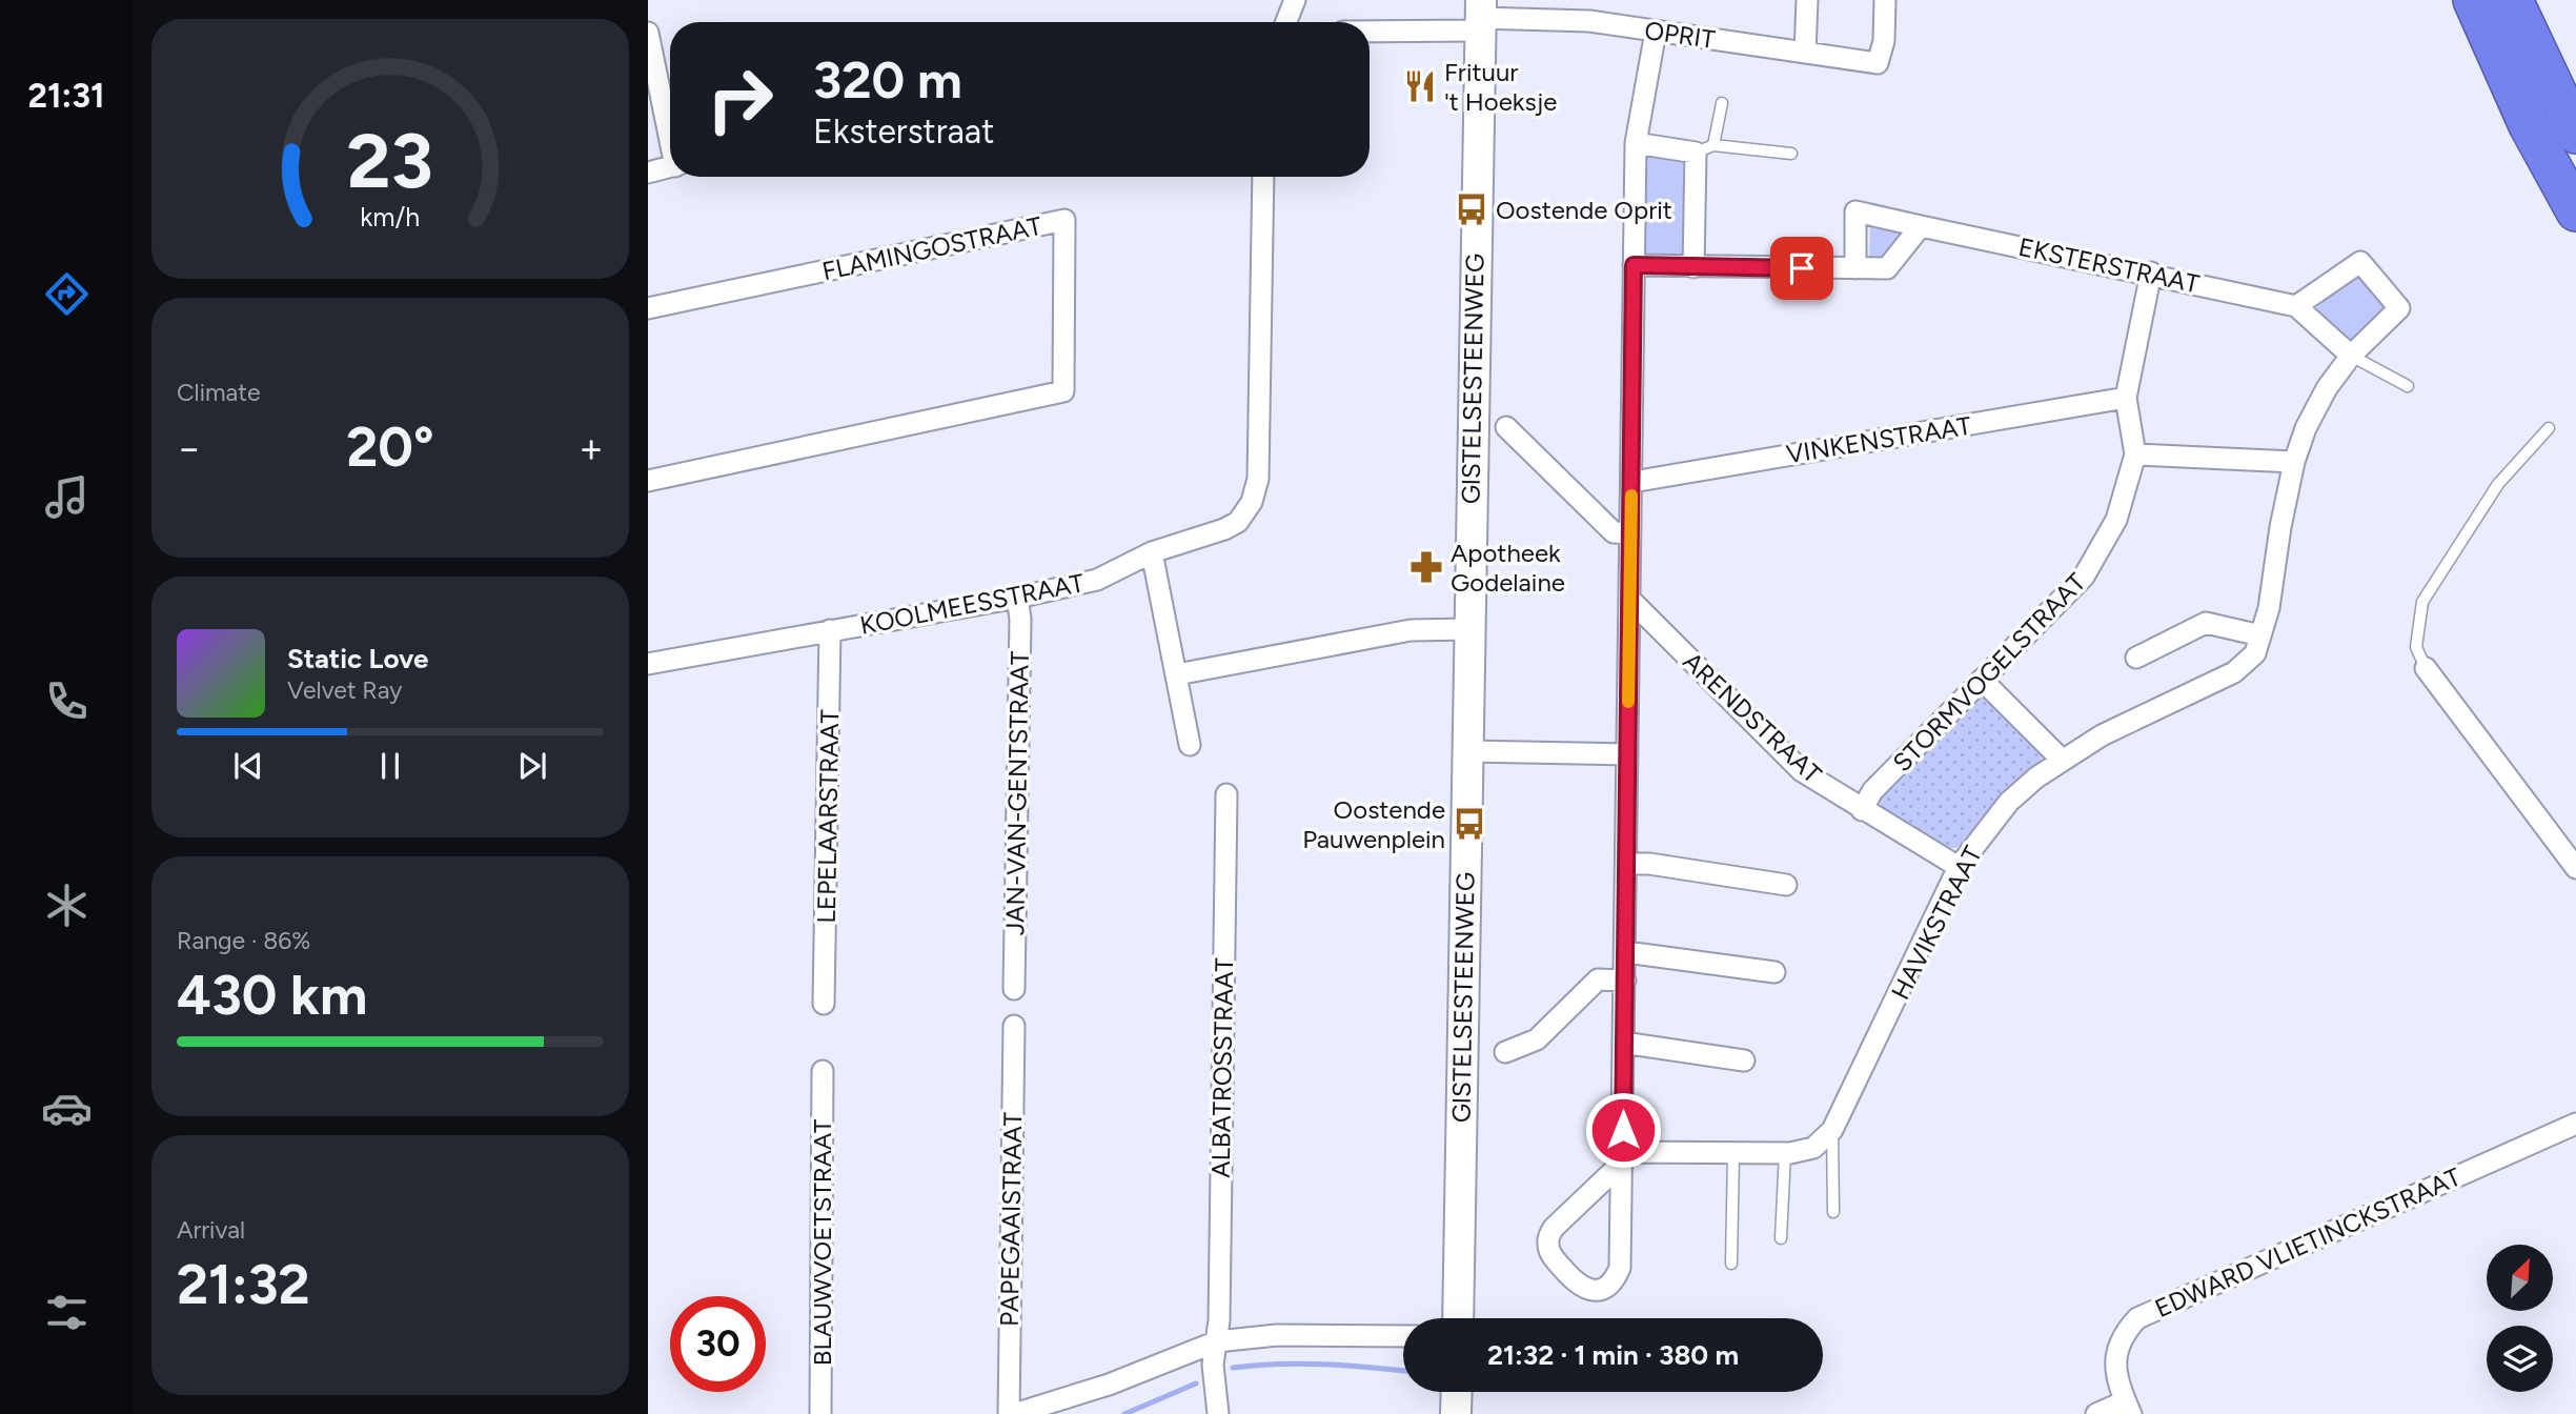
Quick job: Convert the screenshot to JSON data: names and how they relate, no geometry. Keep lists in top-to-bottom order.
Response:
{
  "streets": {
    "main road": ["GISTELSESTEENWEG"],
    "street": [
      "OPRIT",
      "FLAMINGOSTRAAT",
      "EKSTERSTRAAT",
      "VINKENSTRAAT",
      "KOOLMEESSTRAAT",
      "STORMVOGELSTRAAT",
      "ARENDSTRAAT",
      "JAN-VAN-GENTSTRAAT",
      "LEPELAARSTRAAT",
      "HAVIKSTRAAT",
      "ALBATROSSTRAAT",
      "PAPEGAAISTRAAT",
      "BLAUWVOETSTRAAT",
      "EDWARD VLIETINCKSTRAAT"
    ]
  },
  "crossings": [
    ["OPRIT", "GISTELSESTEENWEG"],
    ["EKSTERSTRAAT", "STORMVOGELSTRAAT"],
    ["EKSTERSTRAAT", "HAVIKSTRAAT"],
    ["VINKENSTRAAT", "STORMVOGELSTRAAT"],
    ["KOOLMEESSTRAAT", "JAN-VAN-GENTSTRAAT"],
    ["KOOLMEESSTRAAT", "LEPELAARSTRAAT"],
    ["STORMVOGELSTRAAT", "ARENDSTRAAT"],
    ["ARENDSTRAAT", "HAVIKSTRAAT"]
  ],
  "places": {
    "restaurant": ["Frituur 't Hoeksje"],
    "bus stop": ["Oostende Oprit", "Oostende Pauwenplein"],
    "pharmacy": ["Apotheek Godelaine"]
  },
  "north": "top right",
  "page": {
    "tabs": "21:31",
    "turn": ["320 m", "Eksterstraat"],
    "tile": [
      "Climate",
      ["Range · 86%", "430 km"],
      ["Arrival", "21:32"]
    ],
    "heat": ["−", "20°", "+"],
    "song": ["Static Love", "Velvet Ray"],
    "limit": "30",
    "trip": "21:32 · 1 min · 380 m",
    "gauge": ["23", "km/h"]
  }
}
